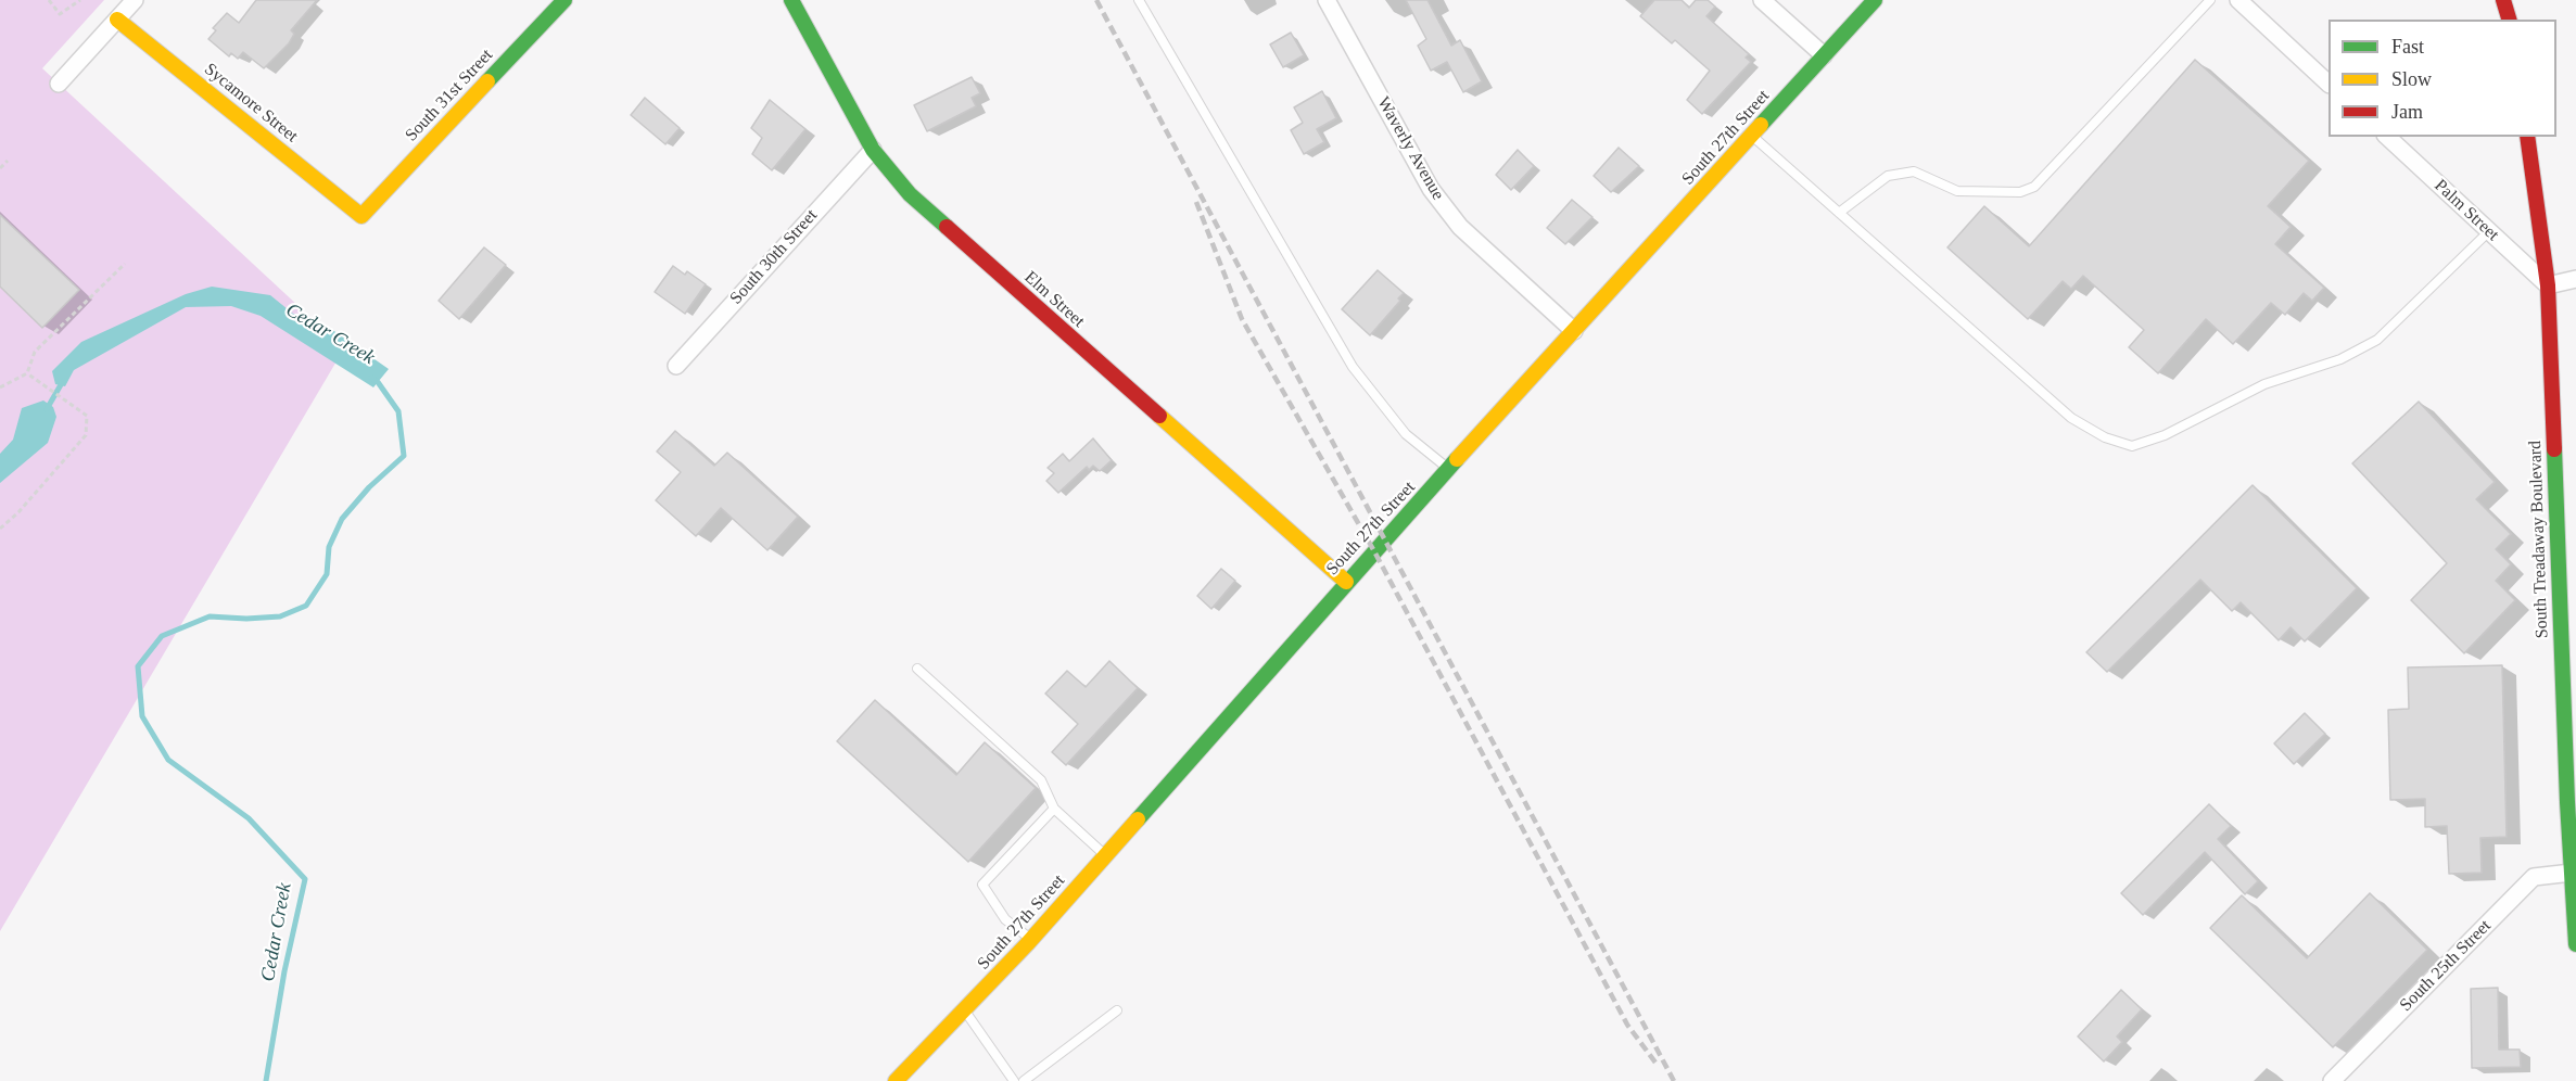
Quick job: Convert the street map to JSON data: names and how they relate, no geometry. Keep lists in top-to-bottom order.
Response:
{
  "streets": {
    "main road": [
      "South 31st Street",
      "Sycamore Street",
      "South 27th Street",
      "Elm Street",
      "South Treadaway Boulevard"
    ],
    "street": [
      "Waverly Avenue",
      "Palm Street",
      "South 30th Street",
      "South 25th Street"
    ]
  },
  "crossings": [
    ["South 31st Street", "Sycamore Street"],
    ["South 27th Street", "Waverly Avenue"],
    ["South 27th Street", "Elm Street"],
    ["Palm Street", "South Treadaway Boulevard"],
    ["South 30th Street", "Elm Street"],
    ["South Treadaway Boulevard", "South 25th Street"]
  ],
  "water": ["Cedar Creek"],
  "legend": ["Fast", "Slow", "Jam"]
}
